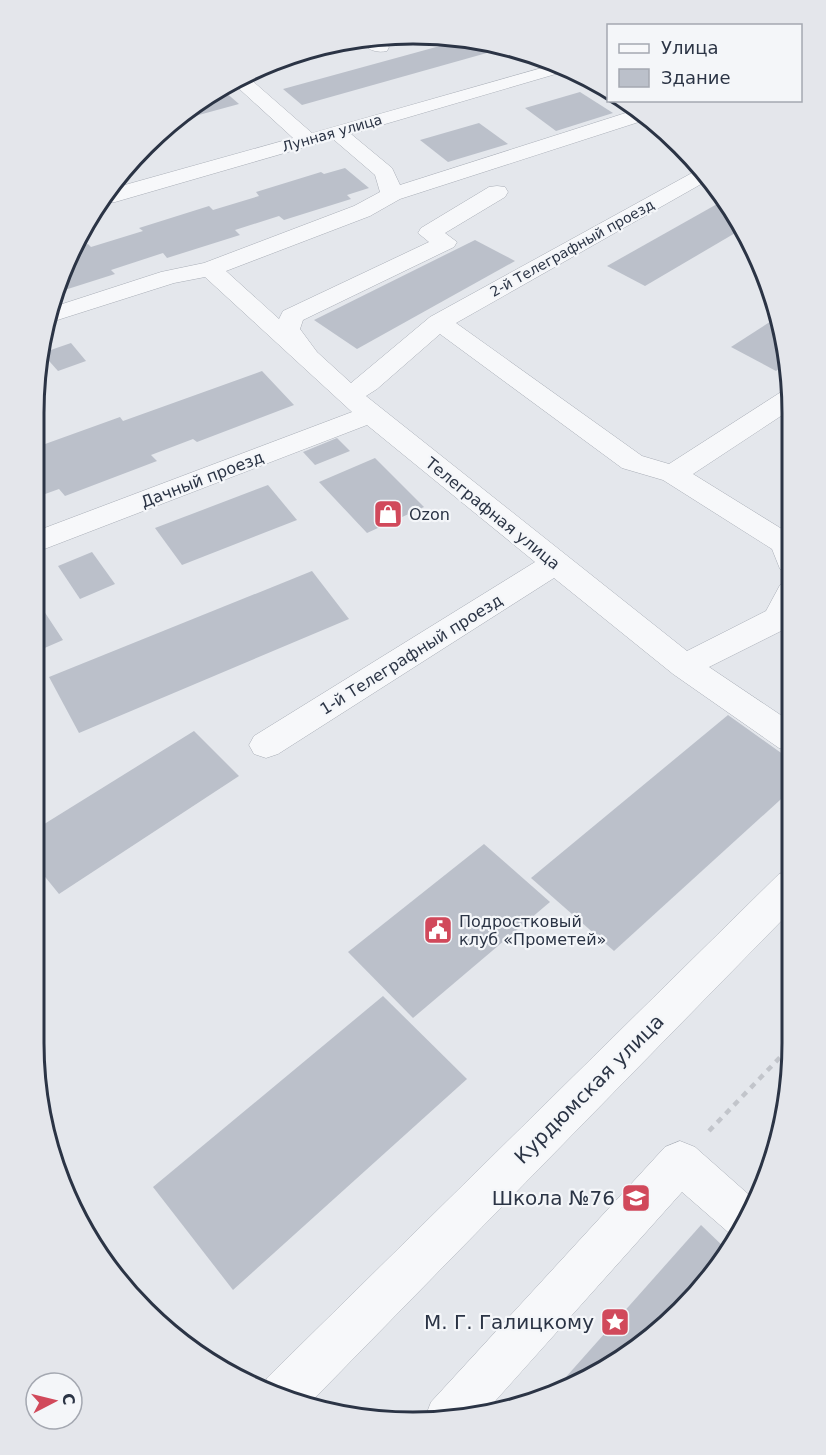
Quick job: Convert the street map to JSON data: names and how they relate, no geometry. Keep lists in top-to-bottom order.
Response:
{
  "streets": {
    "street": [
      "Лунная улица",
      "2-й Телеграфный проезд",
      "Дачный проезд",
      "Телеграфная улица",
      "1-й Телеграфный проезд",
      "Курдюмская улица"
    ]
  },
  "crossings": [
    ["2-й Телеграфный проезд", "Телеграфная улица"],
    ["Дачный проезд", "Телеграфная улица"],
    ["Телеграфная улица", "1-й Телеграфный проезд"]
  ],
  "places": {
    "shop": ["Ozon"],
    "public building": ["Подростковый клуб «Прометей»"],
    "school or university": ["Школа №76"],
    "place": ["М. Г. Галицкому"]
  },
  "legend": ["Улица", "Здание"],
  "north": "right"
}
